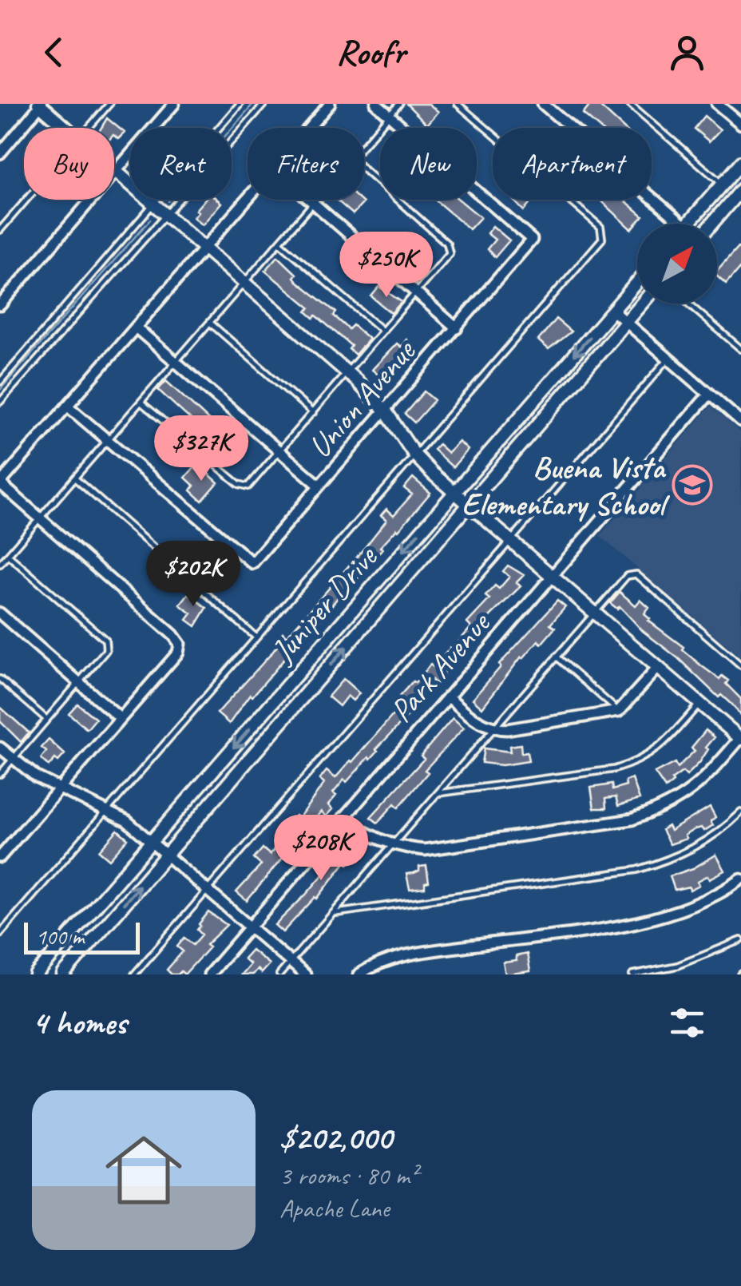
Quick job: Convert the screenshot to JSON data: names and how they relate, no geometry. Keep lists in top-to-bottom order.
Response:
{
  "streets": {
    "street": ["Union Avenue", "Juniper Drive", "Park Avenue"]
  },
  "places": {
    "school or university": ["Buena Vista Elementary School"]
  },
  "scale_bar": "100 m",
  "north": "top right",
  "page": {
    "header": "Roofr",
    "chip": [
      "Buy",
      "Rent",
      "Filters",
      "New",
      "Apartment"
    ],
    "price": [
      "$250K",
      "$327K",
      "$202K",
      "$208K"
    ],
    "scale": "100 m",
    "heading": "4 homes",
    "list": [
      {
        "name": "$202,000",
        "note": "3 rooms · 80 m² · Apache Lane"
      }
    ]
  }
}
